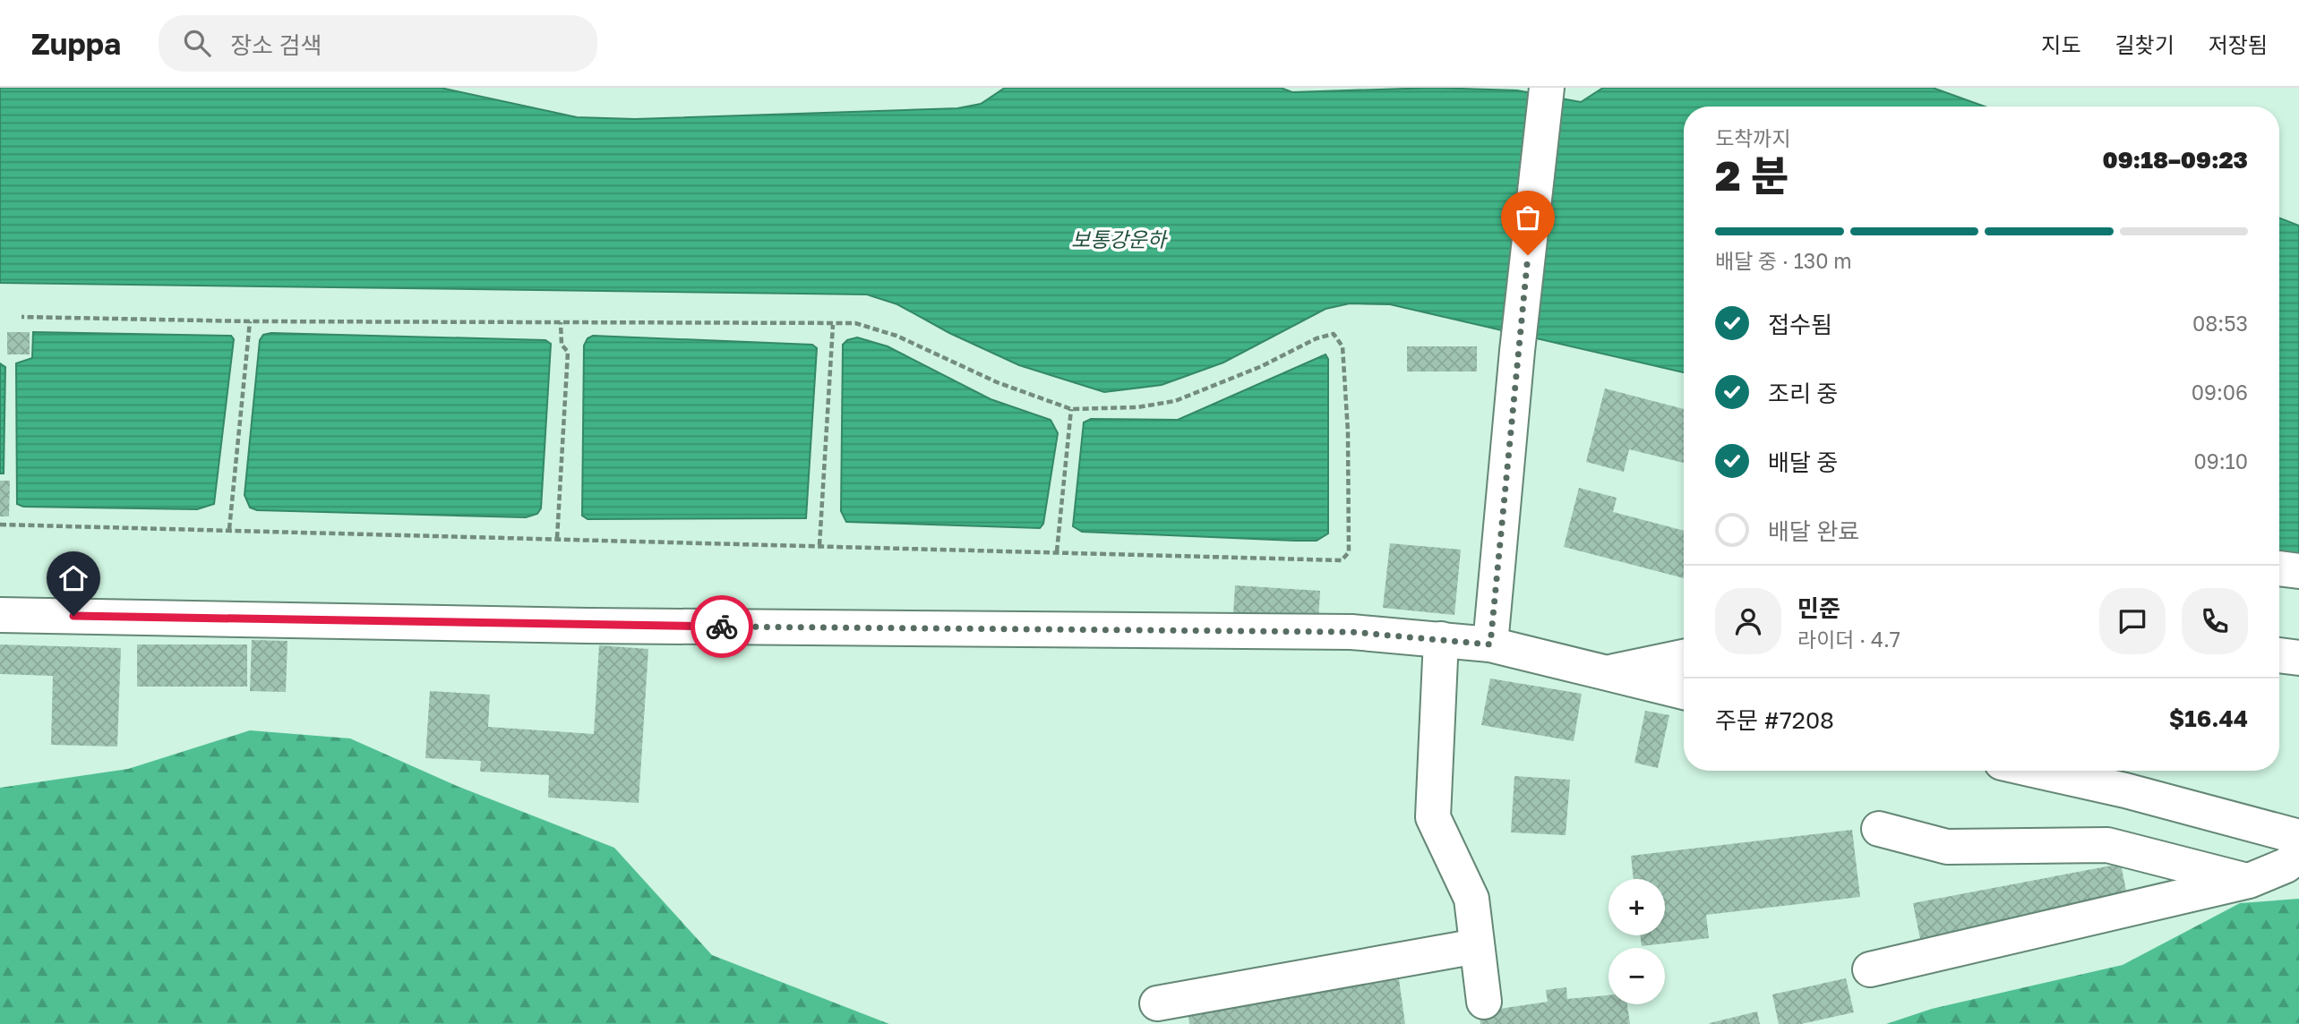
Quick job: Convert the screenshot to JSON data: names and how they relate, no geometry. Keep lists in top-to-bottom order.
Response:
{
  "water": ["보통강운하"],
  "page": {
    "header": "Zuppa",
    "search": "장소 검색",
    "nav": ["지도", "길찾기", "저장됨"],
    "heading": ["2 분", "도착까지", "09:18–09:23"],
    "panel": [
      "민준",
      "라이더 · 4.7",
      "주문 #7208",
      "$16.44"
    ],
    "bar": "배달 중 · 130 m",
    "list": [
      ["접수됨", "08:53"],
      ["조리 중", "09:06"],
      ["배달 중", "09:10"],
      "배달 완료"
    ],
    "map_buttons": ["+", "−"]
  }
}
